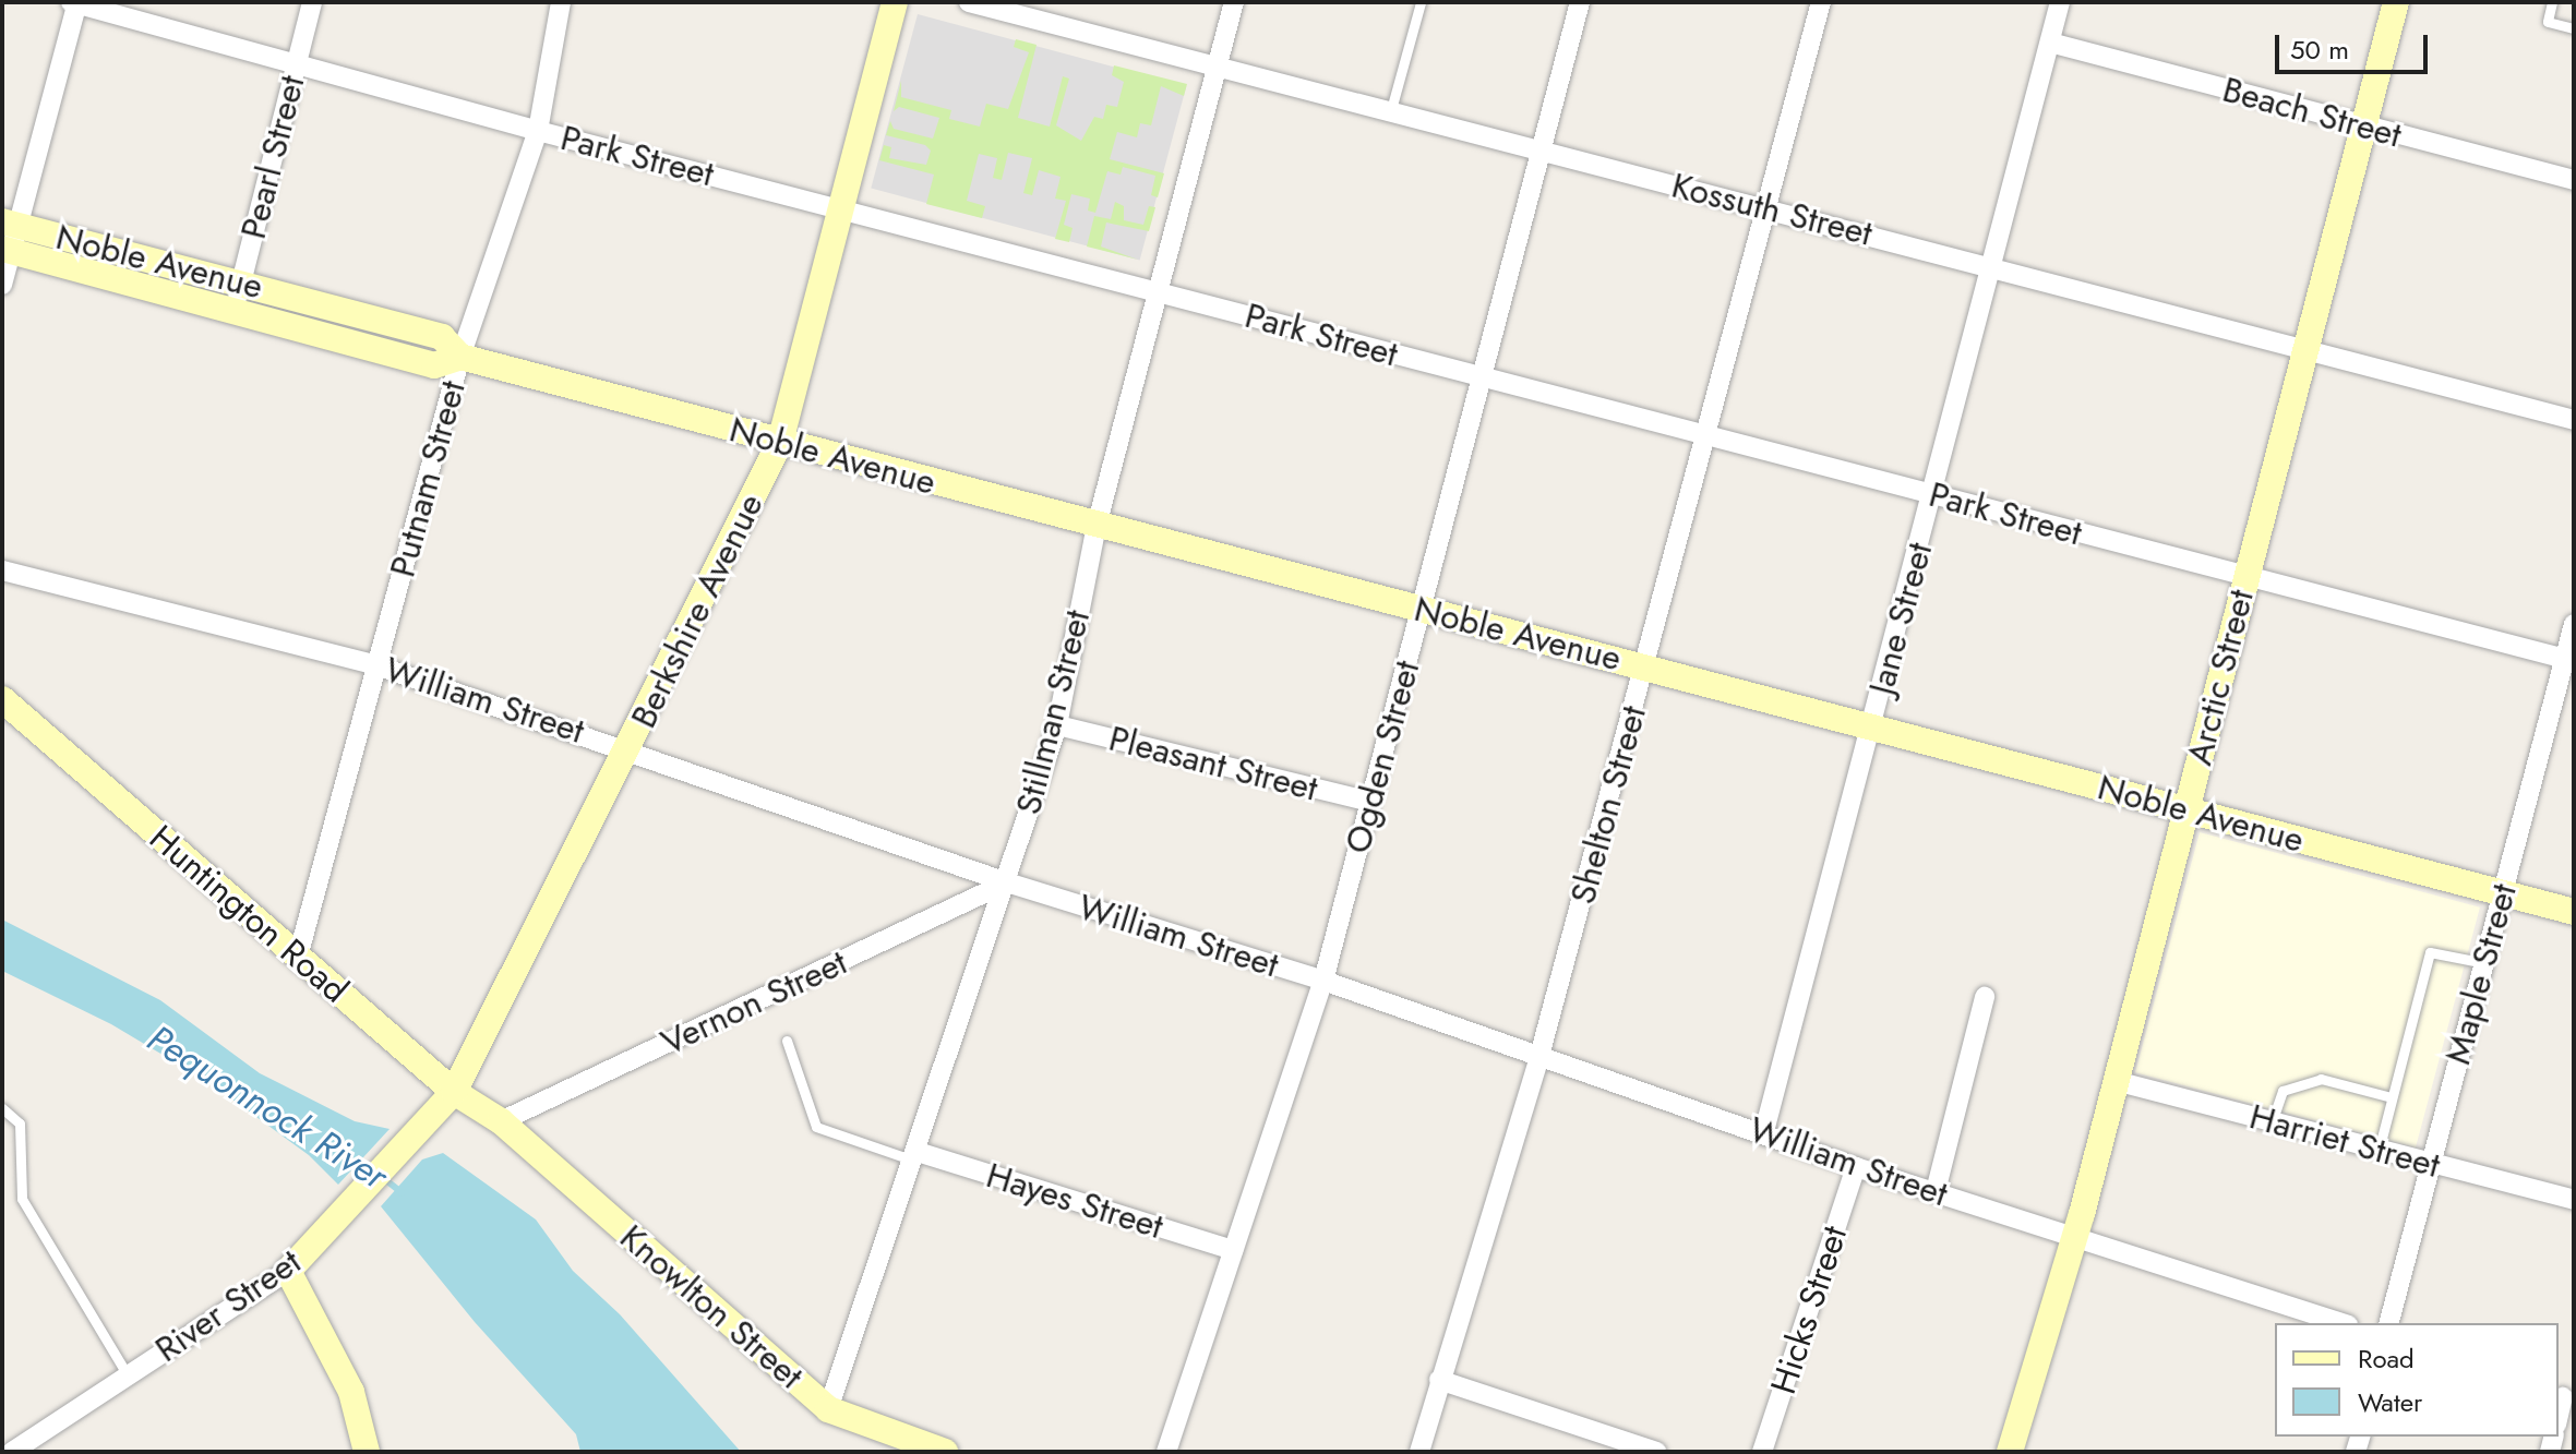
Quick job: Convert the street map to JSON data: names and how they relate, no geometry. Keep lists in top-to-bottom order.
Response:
{
  "streets": {
    "main road": [
      "Noble Avenue",
      "Berkshire Avenue",
      "Arctic Street",
      "Huntington Road",
      "River Street",
      "Knowlton Street"
    ],
    "street": [
      "Beach Street",
      "Park Street",
      "Pearl Street",
      "Kossuth Street",
      "Putnam Street",
      "Jane Street",
      "William Street",
      "Stillman Street",
      "Ogden Street",
      "Pleasant Street",
      "Shelton Street",
      "Maple Street",
      "Vernon Street",
      "Harriet Street",
      "Hayes Street",
      "Hicks Street"
    ]
  },
  "crossings": [
    ["Beach Street", "Jane Street"],
    ["Beach Street", "Arctic Street"],
    ["Park Street", "Pearl Street"],
    ["Park Street", "Putnam Street"],
    ["Park Street", "Berkshire Avenue"],
    ["Park Street", "Jane Street"],
    ["Park Street", "Arctic Street"],
    ["Park Street", "Stillman Street"],
    ["Park Street", "Ogden Street"],
    ["Park Street", "Shelton Street"],
    ["Park Street", "Maple Street"],
    ["Pearl Street", "Noble Avenue"],
    ["Kossuth Street", "Jane Street"],
    ["Kossuth Street", "Arctic Street"],
    ["Kossuth Street", "Stillman Street"],
    ["Kossuth Street", "Ogden Street"],
    ["Kossuth Street", "Shelton Street"],
    ["Noble Avenue", "Putnam Street"],
    ["Noble Avenue", "Berkshire Avenue"],
    ["Noble Avenue", "Jane Street"],
    ["Noble Avenue", "Arctic Street"],
    ["Noble Avenue", "Stillman Street"],
    ["Noble Avenue", "Ogden Street"],
    ["Noble Avenue", "Shelton Street"],
    ["Noble Avenue", "Maple Street"],
    ["Putnam Street", "William Street"],
    ["Putnam Street", "Huntington Road"],
    ["Berkshire Avenue", "William Street"],
    ["Berkshire Avenue", "Huntington Road"],
    ["Berkshire Avenue", "River Street"],
    ["Jane Street", "William Street"],
    ["Arctic Street", "William Street"],
    ["Arctic Street", "Harriet Street"],
    ["William Street", "Stillman Street"],
    ["William Street", "Ogden Street"],
    ["William Street", "Shelton Street"],
    ["William Street", "Vernon Street"],
    ["William Street", "Hicks Street"],
    ["Stillman Street", "Pleasant Street"],
    ["Stillman Street", "Vernon Street"],
    ["Stillman Street", "Hayes Street"],
    ["Stillman Street", "Knowlton Street"],
    ["Ogden Street", "Pleasant Street"],
    ["Ogden Street", "Hayes Street"],
    ["Huntington Road", "Vernon Street"],
    ["Huntington Road", "River Street"],
    ["Huntington Road", "Knowlton Street"],
    ["Maple Street", "Harriet Street"],
    ["Vernon Street", "Knowlton Street"]
  ],
  "water": ["Pequonnock River"],
  "legend": ["Road", "Water"],
  "scale_bar": "50 m"
}
